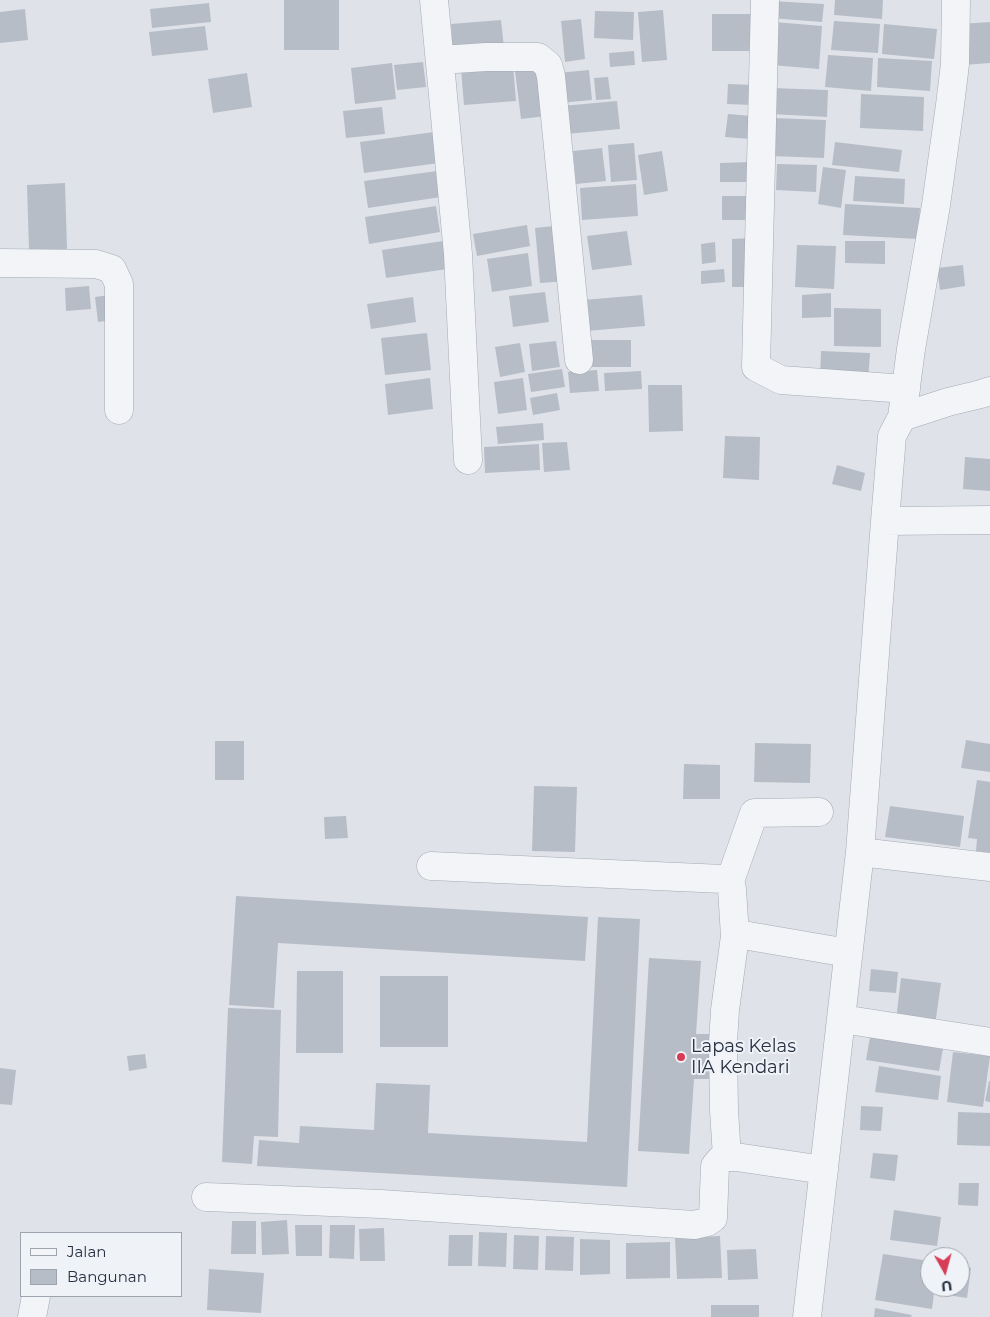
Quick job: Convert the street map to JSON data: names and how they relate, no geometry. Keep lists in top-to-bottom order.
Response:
{
  "places": ["Lapas Kelas IIA Kendari"],
  "legend": ["Jalan", "Bangunan"],
  "north": "bottom"
}
